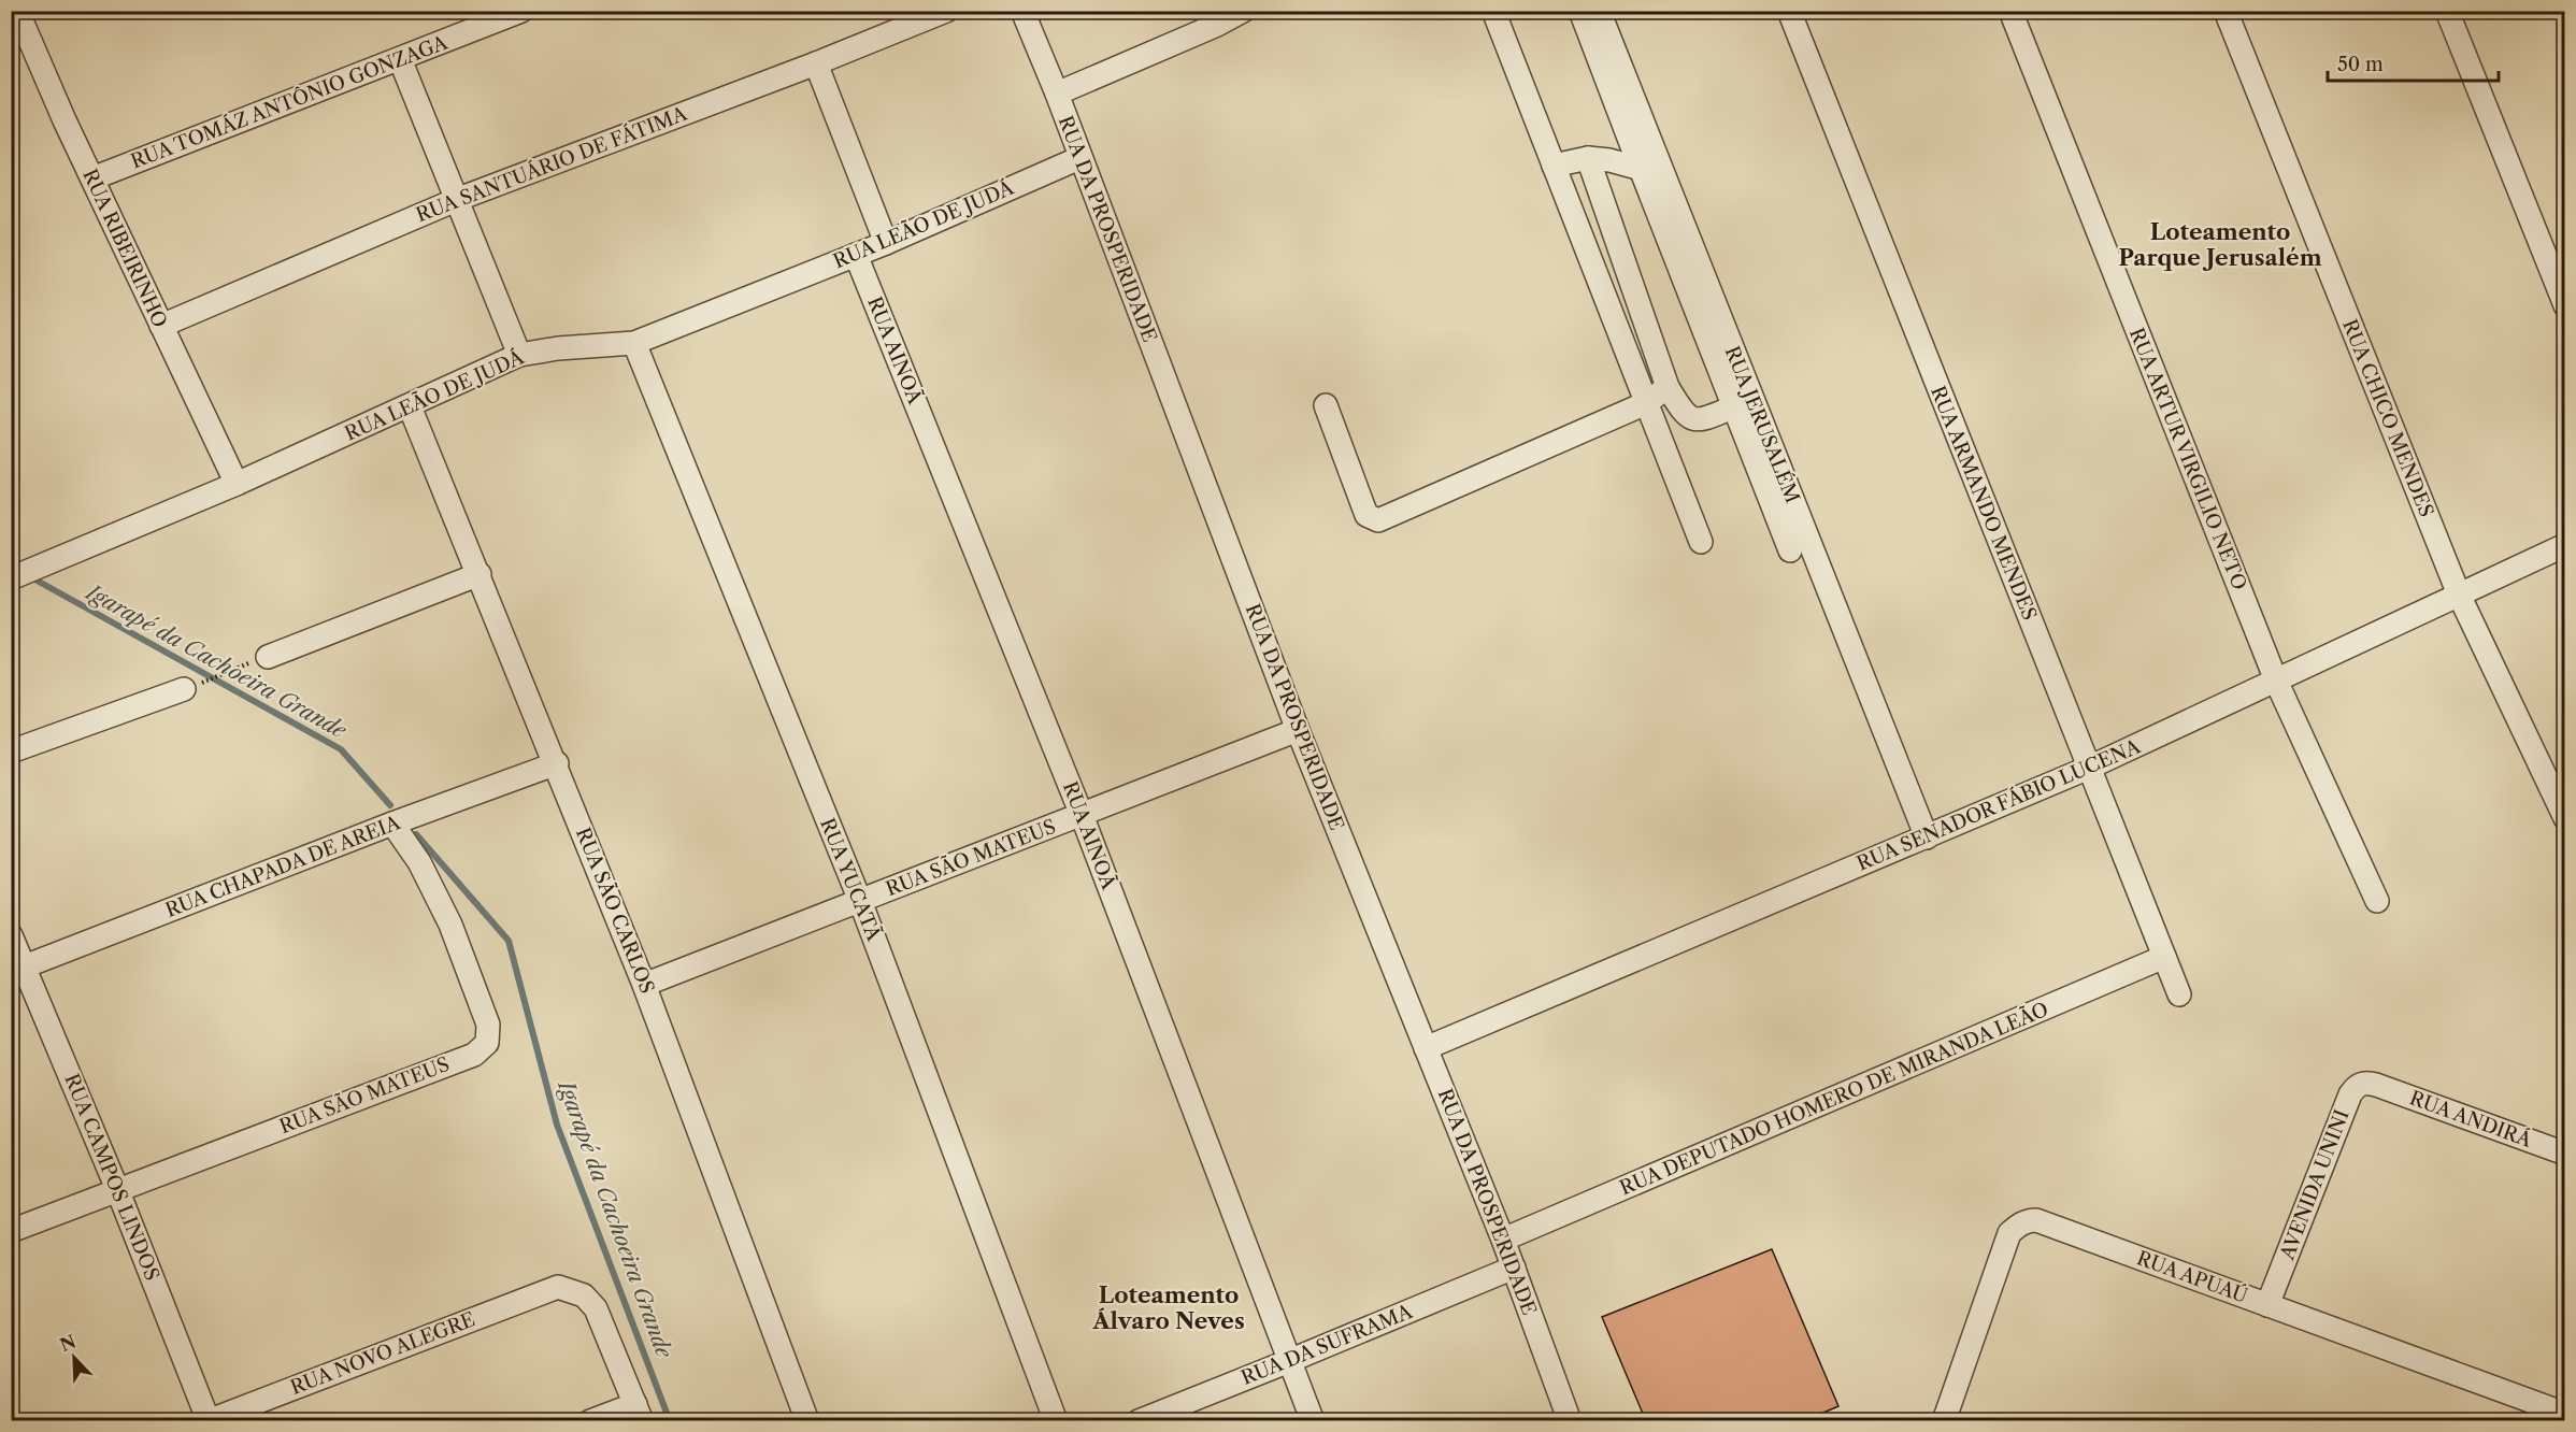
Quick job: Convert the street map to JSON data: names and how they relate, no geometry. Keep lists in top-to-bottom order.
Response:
{
  "streets": {
    "street": [
      "RUA TOMÁZ ANTÔNIO GONZAGA",
      "RUA SANTUÁRIO DE FÁTIMA",
      "RUA LEÃO DE JUDÁ",
      "RUA DA PROSPERIDADE",
      "RUA RIBEIRINHO",
      "RUA AINOÃ",
      "RUA CHICO MENDES",
      "RUA JERUSALÉM",
      "RUA ARTUR VIRGILIO NETO",
      "RUA ARMANDO MENDES",
      "RUA SENADOR FÁBIO LUCENA",
      "RUA SÃO MATEUS",
      "RUA CHAPADA DE AREIA",
      "RUA YUCATÃ",
      "RUA SÃO CARLOS",
      "RUA DEPUTADO HOMERO DE MIRANDA LEÃO",
      "RUA ANDIRÁ",
      "RUA CAMPOS LINDOS",
      "AVENIDA UNINI",
      "RUA APUAÚ",
      "RUA DA SUFRAMA",
      "RUA NOVO ALEGRE"
    ]
  },
  "crossings": [
    ["RUA TOMÁZ ANTÔNIO GONZAGA", "RUA RIBEIRINHO"],
    ["RUA SANTUÁRIO DE FÁTIMA", "RUA RIBEIRINHO"],
    ["RUA LEÃO DE JUDÁ", "RUA DA PROSPERIDADE"],
    ["RUA LEÃO DE JUDÁ", "RUA RIBEIRINHO"],
    ["RUA LEÃO DE JUDÁ", "RUA AINOÃ"],
    ["RUA LEÃO DE JUDÁ", "RUA YUCATÃ"],
    ["RUA LEÃO DE JUDÁ", "RUA SÃO CARLOS"],
    ["RUA DA PROSPERIDADE", "RUA SENADOR FÁBIO LUCENA"],
    ["RUA DA PROSPERIDADE", "RUA SÃO MATEUS"],
    ["RUA DA PROSPERIDADE", "RUA DEPUTADO HOMERO DE MIRANDA LEÃO"],
    ["RUA DA PROSPERIDADE", "RUA DA SUFRAMA"],
    ["RUA AINOÃ", "RUA SÃO MATEUS"],
    ["RUA AINOÃ", "RUA DA SUFRAMA"],
    ["RUA CHICO MENDES", "RUA SENADOR FÁBIO LUCENA"],
    ["RUA JERUSALÉM", "RUA SENADOR FÁBIO LUCENA"],
    ["RUA ARTUR VIRGILIO NETO", "RUA SENADOR FÁBIO LUCENA"],
    ["RUA ARMANDO MENDES", "RUA SENADOR FÁBIO LUCENA"],
    ["RUA ARMANDO MENDES", "RUA DEPUTADO HOMERO DE MIRANDA LEÃO"],
    ["RUA SÃO MATEUS", "RUA CHAPADA DE AREIA"],
    ["RUA SÃO MATEUS", "RUA YUCATÃ"],
    ["RUA SÃO MATEUS", "RUA SÃO CARLOS"],
    ["RUA SÃO MATEUS", "RUA CAMPOS LINDOS"],
    ["RUA CHAPADA DE AREIA", "RUA SÃO CARLOS"],
    ["RUA CHAPADA DE AREIA", "RUA CAMPOS LINDOS"],
    ["RUA ANDIRÁ", "AVENIDA UNINI"],
    ["RUA CAMPOS LINDOS", "RUA NOVO ALEGRE"],
    ["AVENIDA UNINI", "RUA APUAÚ"]
  ],
  "districts": ["Loteamento Parque Jerusalém", "Loteamento Álvaro Neves"],
  "water": ["Igarapé da Cachoeira Grande"],
  "scale_bar": "50 m",
  "north": "top left"
}
